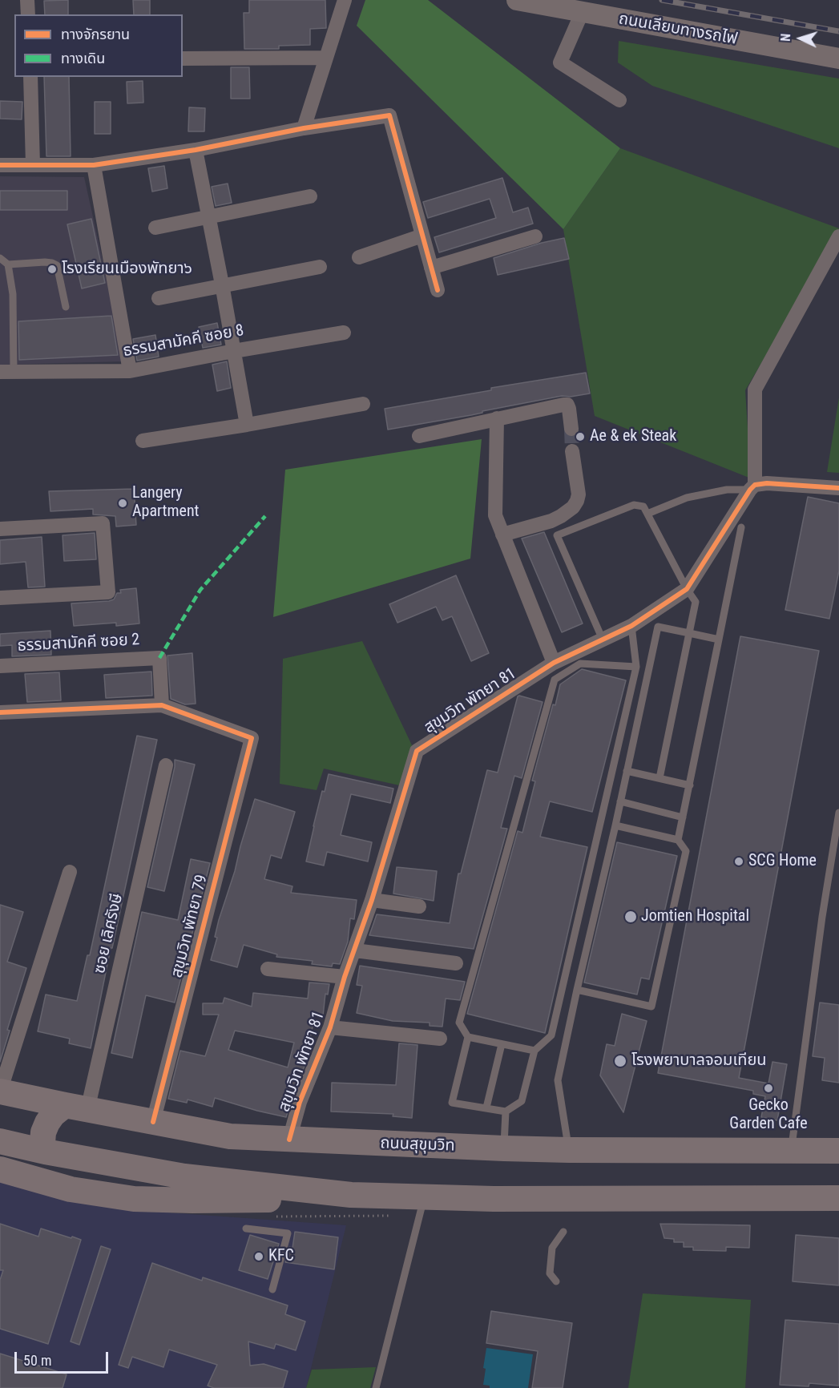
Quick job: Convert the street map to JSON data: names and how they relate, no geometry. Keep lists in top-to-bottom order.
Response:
{
  "streets": {
    "highway": ["ถนนสุขุมวิท"],
    "street": [
      "ถนนเลียบทางรถไฟ",
      "ธรรมสามัคคี ซอย 8",
      "ธรรมสามัคคี ซอย 2",
      "สุขุมวิท พัทยา 81",
      "สุขุมวิท พัทยา 79",
      "ซอย เลิศรังษี"
    ]
  },
  "crossings": [
    ["ธรรมสามัคคี ซอย 2", "สุขุมวิท พัทยา 79"],
    ["สุขุมวิท พัทยา 81", "ถนนสุขุมวิท"],
    ["สุขุมวิท พัทยา 79", "ถนนสุขุมวิท"],
    ["ซอย เลิศรังษี", "ถนนสุขุมวิท"]
  ],
  "places": [
    "โรงเรียนเมืองพัทยา๖",
    "Ae & ek Steak",
    "Langery Apartment",
    "SCG Home",
    "Jomtien Hospital",
    "โรงพยาบาลจอมเทียน",
    "Gecko Garden Cafe",
    "KFC"
  ],
  "legend": ["ทางจักรยาน", "ทางเดิน"],
  "scale_bar": "50 m",
  "north": "left"
}
